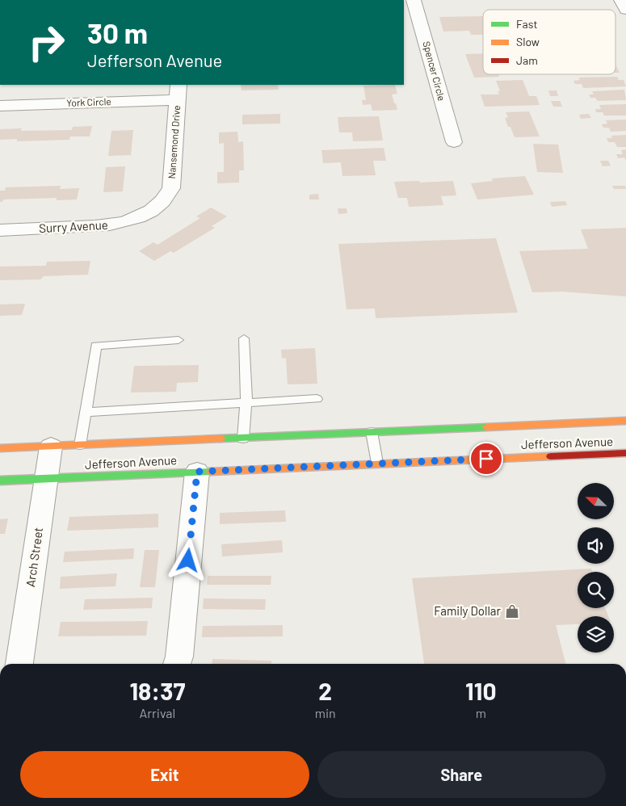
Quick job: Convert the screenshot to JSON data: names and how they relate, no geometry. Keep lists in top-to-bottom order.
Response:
{
  "streets": {
    "main road": ["Jefferson Avenue"],
    "street": [
      "Spencer Circle",
      "York Circle",
      "Nansemond Drive",
      "Surry Avenue",
      "Arch Street"
    ]
  },
  "crossings": [
    ["York Circle", "Nansemond Drive"],
    ["Nansemond Drive", "Surry Avenue"],
    ["Jefferson Avenue", "Arch Street"]
  ],
  "places": {
    "shop": ["Family Dollar"]
  },
  "legend": ["Fast", "Slow", "Jam"],
  "north": "top left",
  "page": {
    "turn": ["30 m", "Jefferson Avenue"],
    "eta": [
      "18:37",
      "Arrival",
      "2",
      "min",
      "110",
      "m"
    ],
    "buttons": ["Exit", "Share"]
  }
}
